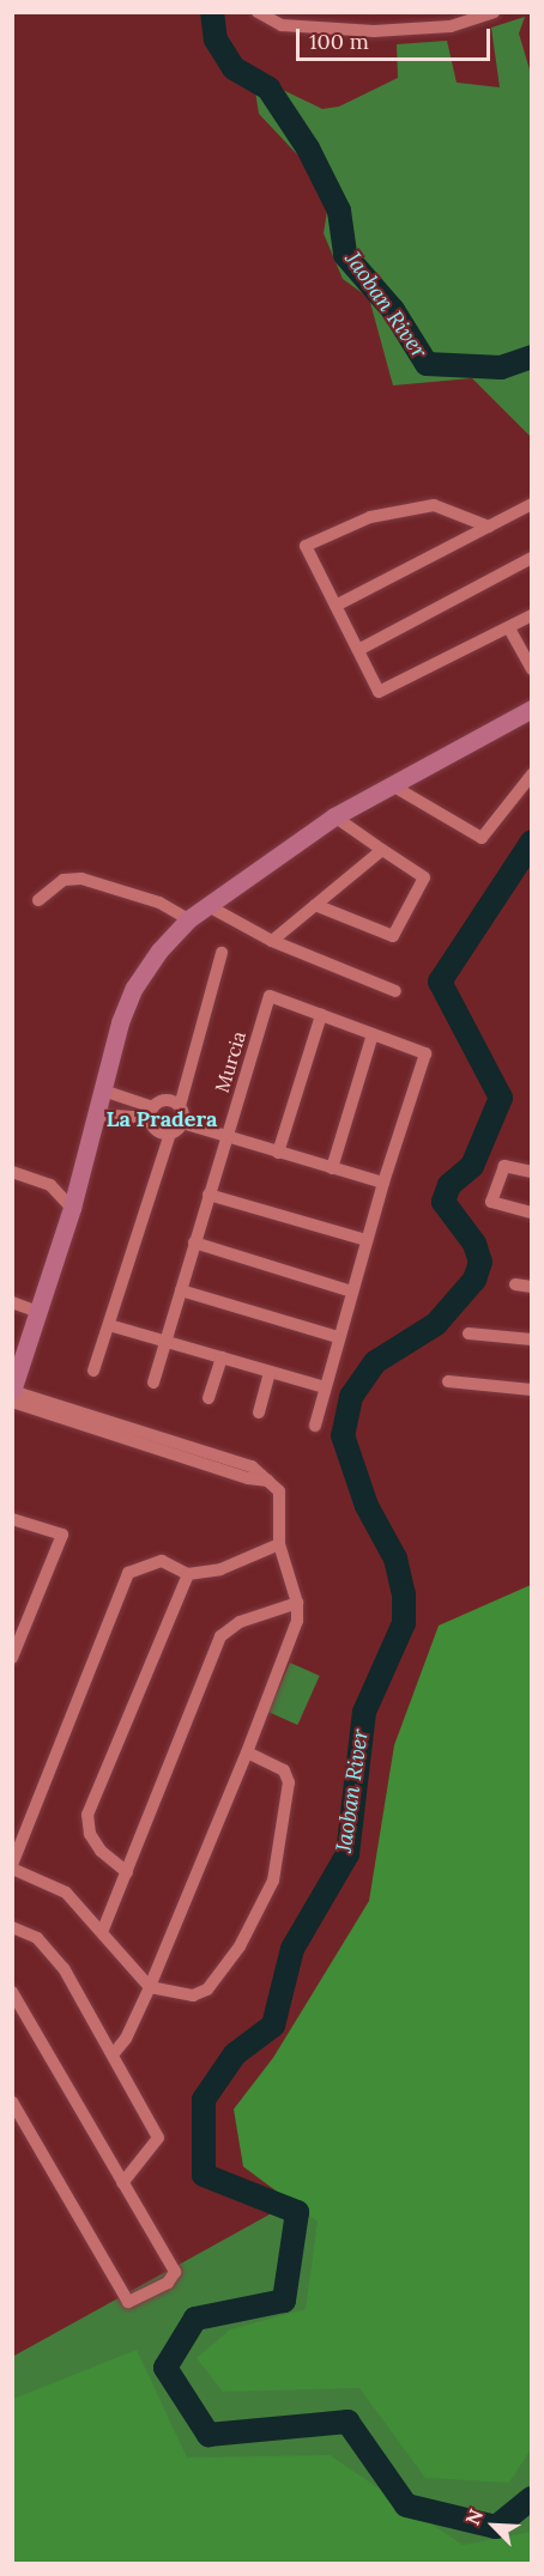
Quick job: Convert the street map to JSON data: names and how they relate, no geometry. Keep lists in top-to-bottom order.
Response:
{
  "streets": {
    "street": ["Murcia"]
  },
  "districts": ["La Pradera"],
  "water": ["Jaoban River"],
  "scale_bar": "100 m",
  "north": "top left"
}
